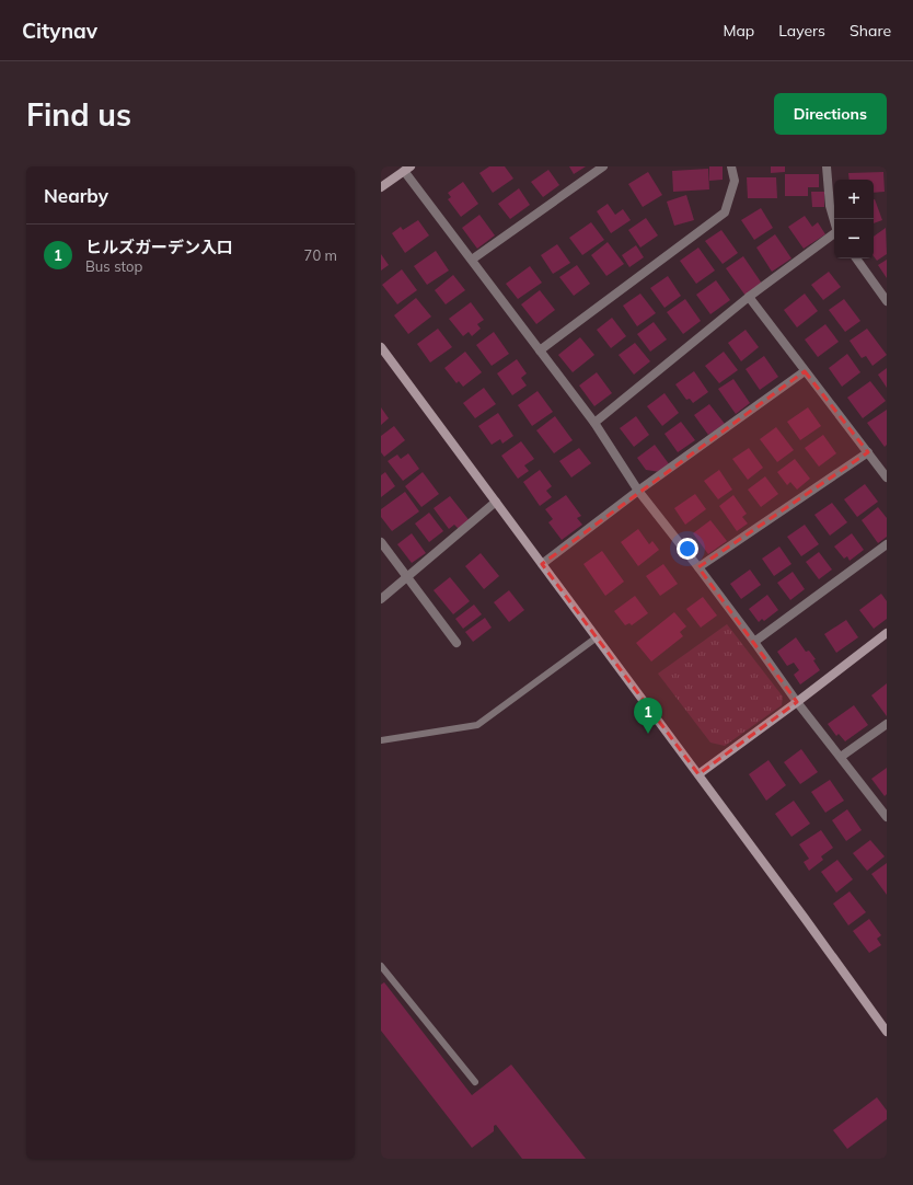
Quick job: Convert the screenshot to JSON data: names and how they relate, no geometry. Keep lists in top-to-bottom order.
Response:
{
  "page": {
    "header": "Citynav",
    "nav": ["Map", "Layers", "Share"],
    "buttons": "Directions",
    "title": "Find us",
    "heading": "Nearby",
    "map_buttons": ["+", "−"],
    "list": [
      {
        "mark": "1",
        "name": "ヒルズガーデン入口",
        "note": "Bus stop",
        "value": "70 m"
      }
    ],
    "pins": "1"
  }
}
